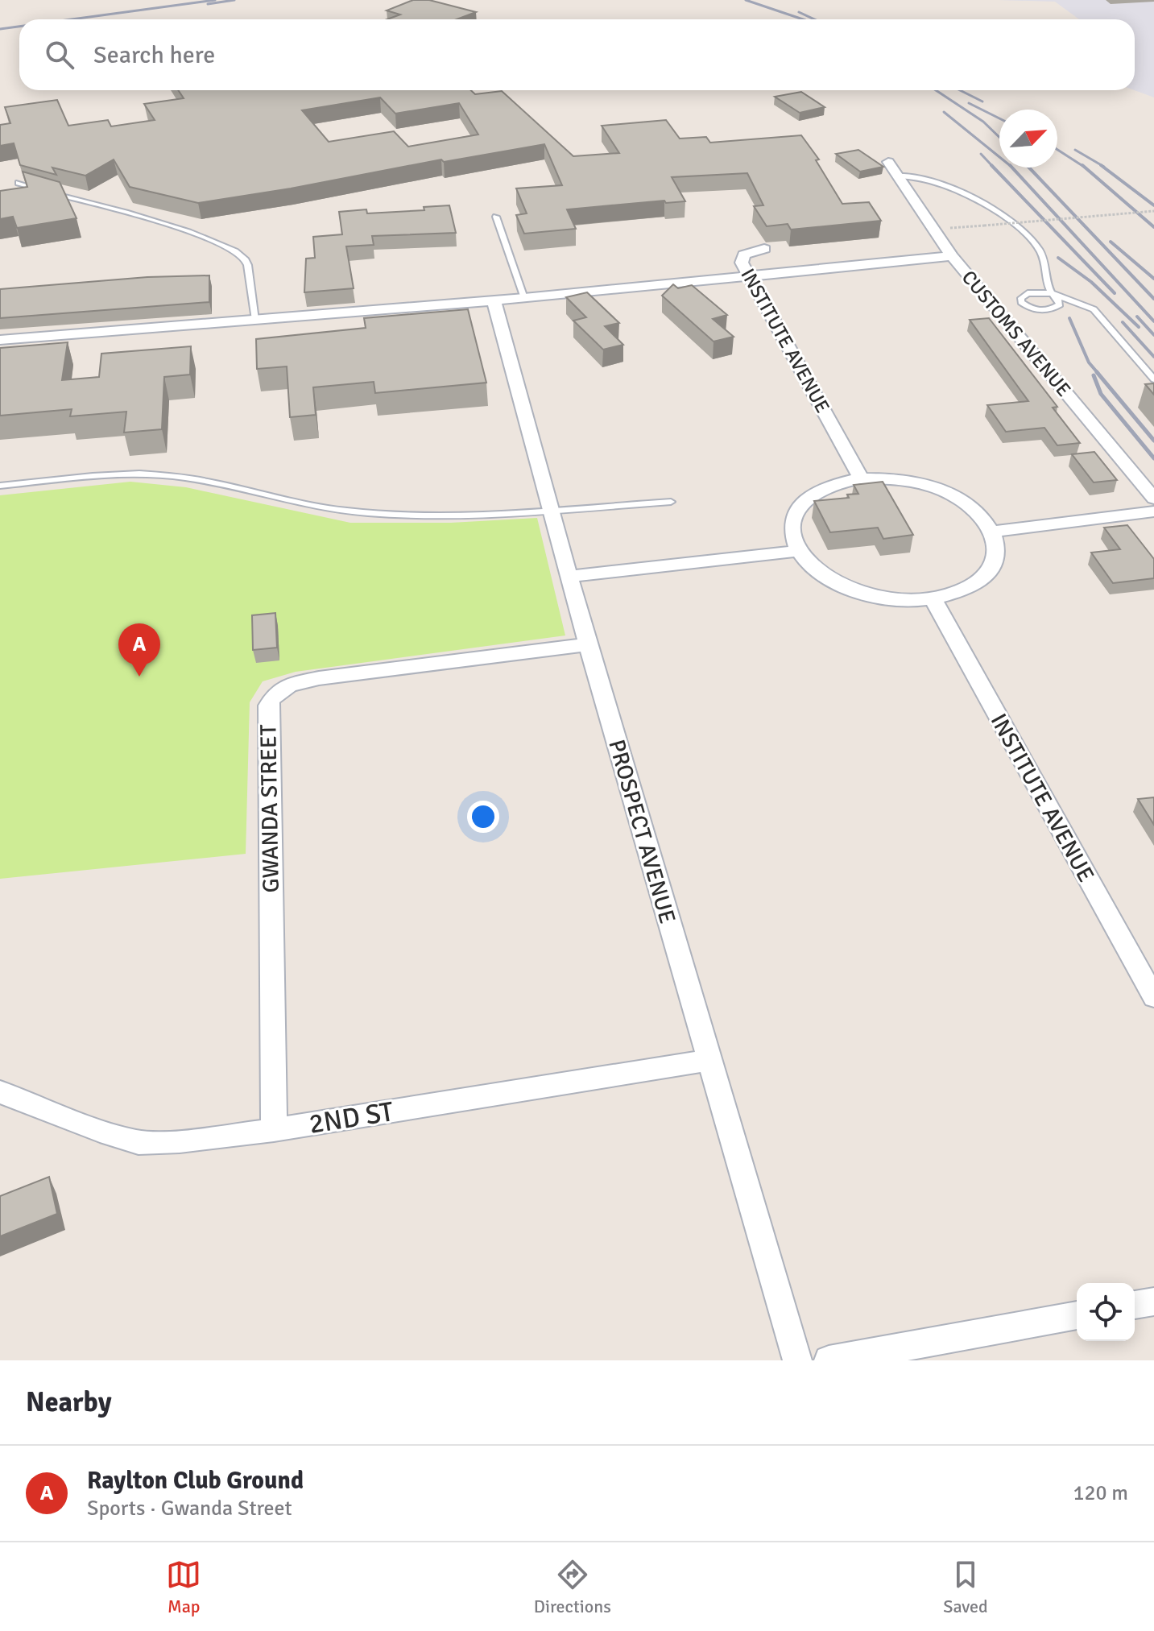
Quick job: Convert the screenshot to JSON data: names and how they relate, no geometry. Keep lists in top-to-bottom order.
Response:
{
  "streets": {
    "street": [
      "CUSTOMS AVENUE",
      "INSTITUTE AVENUE",
      "GWANDA STREET",
      "PROSPECT AVENUE",
      "2ND ST"
    ]
  },
  "crossings": [
    ["GWANDA STREET", "PROSPECT AVENUE"],
    ["GWANDA STREET", "2ND ST"],
    ["PROSPECT AVENUE", "2ND ST"]
  ],
  "north": "top right",
  "page": {
    "search": "Search here",
    "pins": "A",
    "heading": "Nearby",
    "list": [
      {
        "mark": "A",
        "name": "Raylton Club Ground",
        "note": "Sports · Gwanda Street",
        "value": "120 m"
      }
    ],
    "nav": ["Map", "Directions", "Saved"]
  }
}
